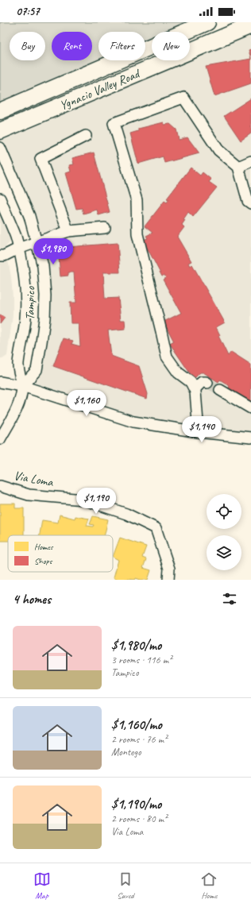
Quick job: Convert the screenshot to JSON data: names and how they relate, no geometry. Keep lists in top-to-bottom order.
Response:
{
  "streets": {
    "highway": ["Ygnacio Valley Road"],
    "street": ["Tampico", "Via Loma"]
  },
  "legend": ["Homes", "Shops"],
  "page": {
    "status": "07:57",
    "chip": [
      "Buy",
      "Rent",
      "Filters",
      "New"
    ],
    "price": [
      "$1,980",
      "$1,160",
      "$1,140",
      "$1,190"
    ],
    "heading": "4 homes",
    "list": [
      {
        "name": "$1,980/mo",
        "note": "3 rooms · 116 m² · Tampico"
      },
      {
        "name": "$1,160/mo",
        "note": "2 rooms · 76 m² · Montego"
      },
      {
        "name": "$1,190/mo",
        "note": "2 rooms · 80 m² · Via Loma"
      }
    ],
    "tabs": ["Map", "Saved", "Home"]
  }
}
